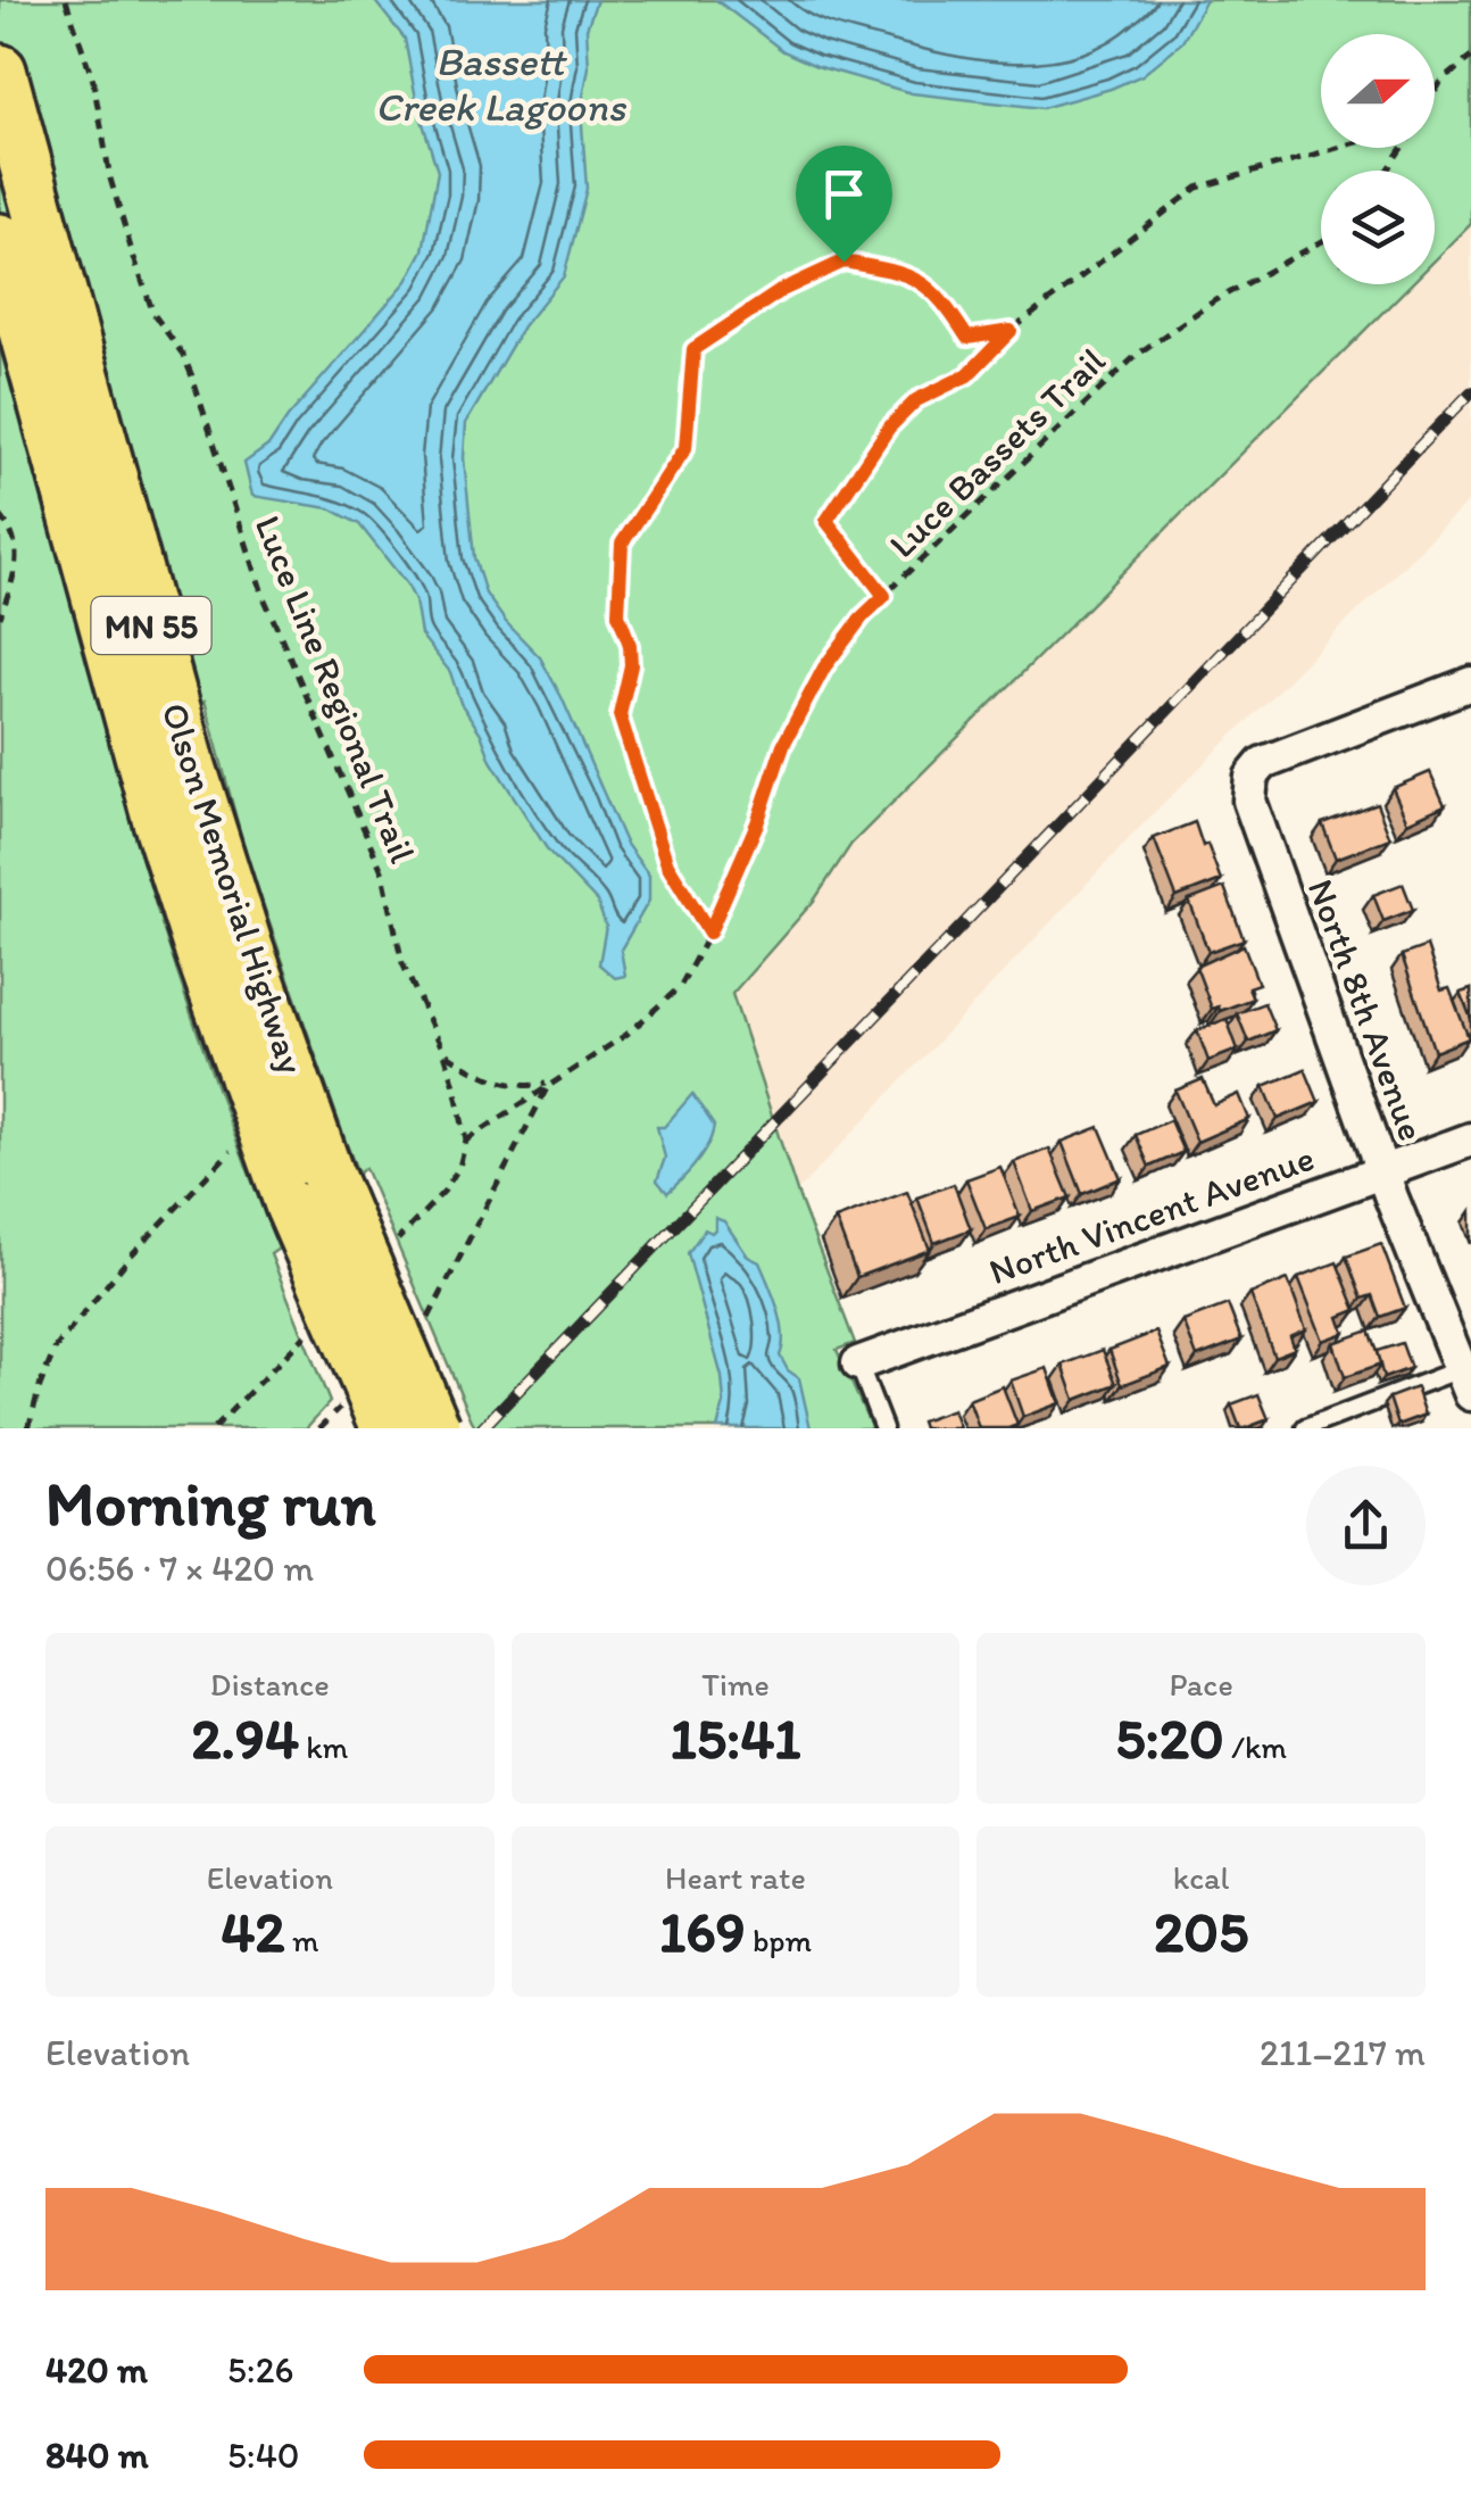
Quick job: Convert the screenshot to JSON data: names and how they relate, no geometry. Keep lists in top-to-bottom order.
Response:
{
  "streets": {
    "main road": ["MN 55", "Olson Memorial Highway"],
    "street": ["North 8th Avenue", "North Vincent Avenue"],
    "path": ["Luce Bassets Trail", "Luce Line Regional Trail"]
  },
  "crossings": [
    ["Luce Bassets Trail", "Luce Line Regional Trail"],
    ["North 8th Avenue", "North Vincent Avenue"]
  ],
  "water": ["Bassett Creek Lagoons"],
  "north": "right",
  "page": {
    "heading": ["Morning run", "06:56 · 7 × 420 m"],
    "stats": [
      ["Distance", "2.94 km"],
      ["Time", "15:41"],
      ["Pace", "5:20 /km"],
      ["Elevation", "42 m"],
      ["Heart rate", "169 bpm"],
      ["kcal", "205"]
    ],
    "chart": ["Elevation", "211–217 m"],
    "list": [
      {
        "name": "420 m",
        "note": "5:26"
      },
      {
        "name": "840 m",
        "note": "5:40"
      }
    ]
  }
}
